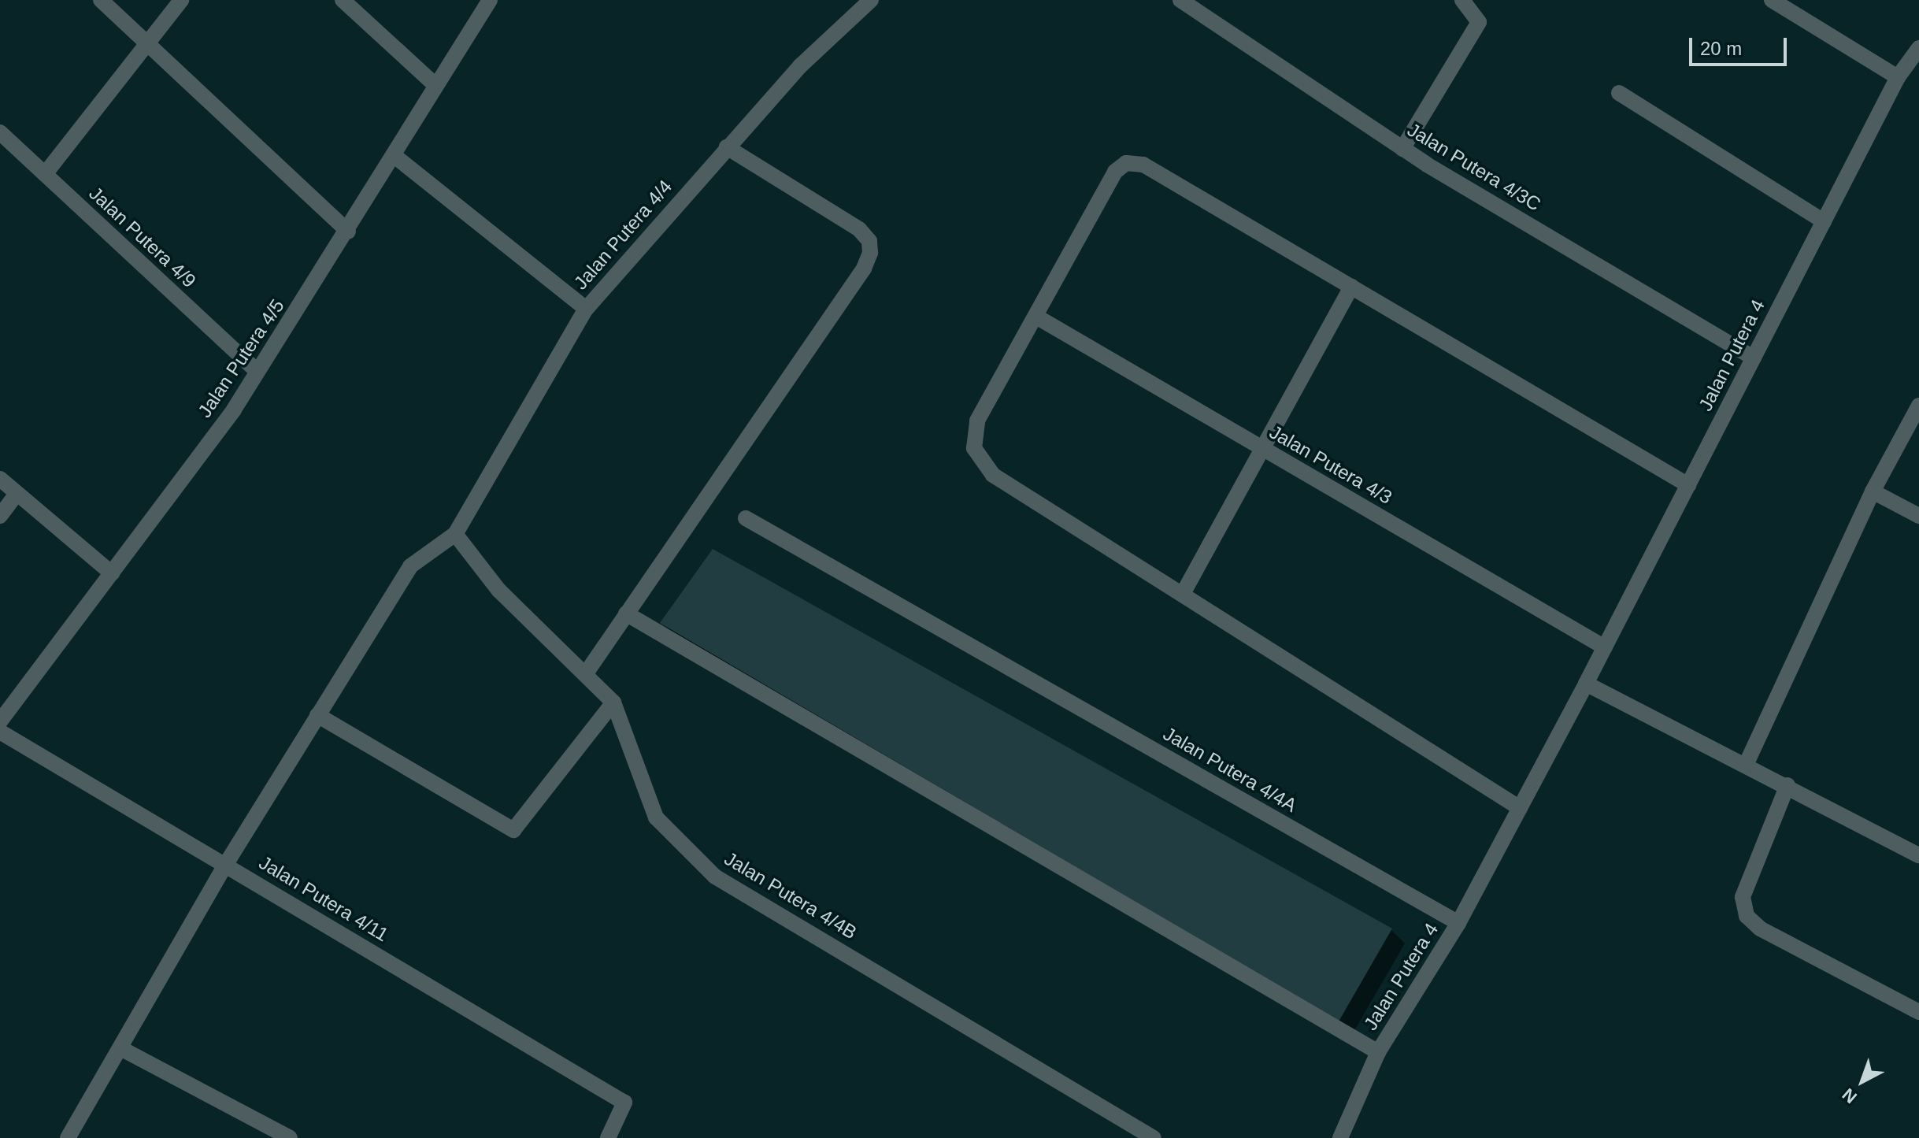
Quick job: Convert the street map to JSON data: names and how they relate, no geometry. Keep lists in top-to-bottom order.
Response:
{
  "streets": {
    "street": [
      "Jalan Putera 4/3C",
      "Jalan Putera 4/4",
      "Jalan Putera 4/9",
      "Jalan Putera 4",
      "Jalan Putera 4/5",
      "Jalan Putera 4/3",
      "Jalan Putera 4/4A",
      "Jalan Putera 4/4B",
      "Jalan Putera 4/11"
    ]
  },
  "crossings": [
    ["Jalan Putera 4/3C", "Jalan Putera 4"],
    ["Jalan Putera 4/4", "Jalan Putera 4/4B"],
    ["Jalan Putera 4/9", "Jalan Putera 4/5"],
    ["Jalan Putera 4", "Jalan Putera 4/3"],
    ["Jalan Putera 4", "Jalan Putera 4/4A"]
  ],
  "scale_bar": "20 m",
  "north": "bottom left"
}
